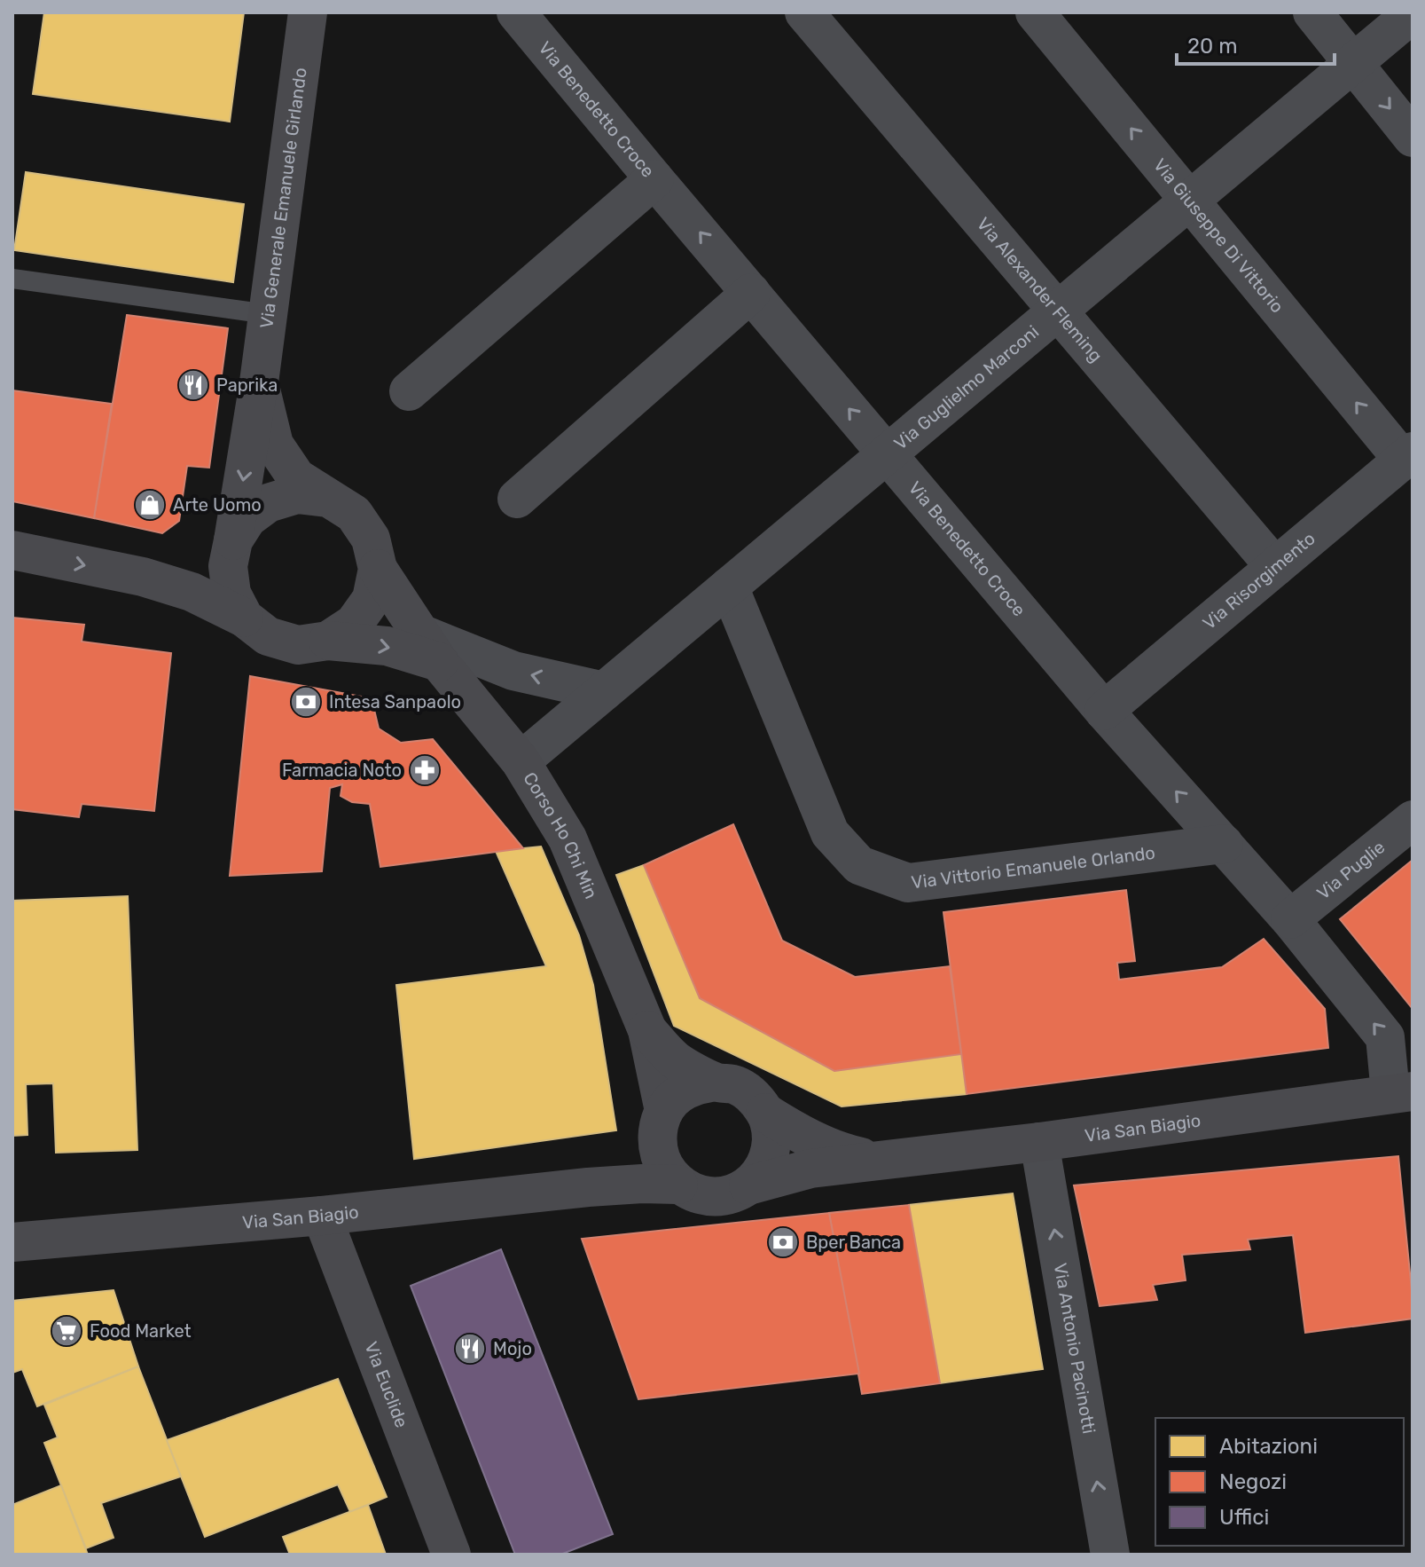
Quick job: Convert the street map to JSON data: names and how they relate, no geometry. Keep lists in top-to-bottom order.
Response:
{
  "streets": {
    "main road": [
      "Via Generale Emanuele Girlando",
      "Corso Ho Chi Min",
      "Via San Biagio",
      "Via Euclide"
    ],
    "street": [
      "Via Benedetto Croce",
      "Via Giuseppe Di Vittorio",
      "Via Alexander Fleming",
      "Via Guglielmo Marconi",
      "Via Risorgimento",
      "Via Vittorio Emanuele Orlando",
      "Via Puglie",
      "Via Antonio Pacinotti"
    ]
  },
  "crossings": [
    ["Via Benedetto Croce", "Via Guglielmo Marconi"],
    ["Via Benedetto Croce", "Via Risorgimento"],
    ["Via Benedetto Croce", "Via Vittorio Emanuele Orlando"],
    ["Via Benedetto Croce", "Via Puglie"],
    ["Via Benedetto Croce", "Via San Biagio"],
    ["Via Generale Emanuele Girlando", "Corso Ho Chi Min"],
    ["Via Giuseppe Di Vittorio", "Via Guglielmo Marconi"],
    ["Via Giuseppe Di Vittorio", "Via Risorgimento"],
    ["Via Alexander Fleming", "Via Guglielmo Marconi"],
    ["Via Alexander Fleming", "Via Risorgimento"],
    ["Via Guglielmo Marconi", "Corso Ho Chi Min"],
    ["Via Guglielmo Marconi", "Via Vittorio Emanuele Orlando"],
    ["Via San Biagio", "Via Antonio Pacinotti"],
    ["Via San Biagio", "Via Euclide"]
  ],
  "one_way": ["Via Benedetto Croce", "Via Giuseppe Di Vittorio", "Via Antonio Pacinotti"],
  "places": {
    "restaurant": ["Paprika", "Mojo"],
    "shop": ["Arte Uomo"],
    "bank": ["Intesa Sanpaolo", "Bper Banca"],
    "pharmacy": ["Farmacia Noto"],
    "supermarket": ["Food Market"]
  },
  "legend": ["Abitazioni", "Negozi", "Uffici"],
  "scale_bar": "20 m"
}
